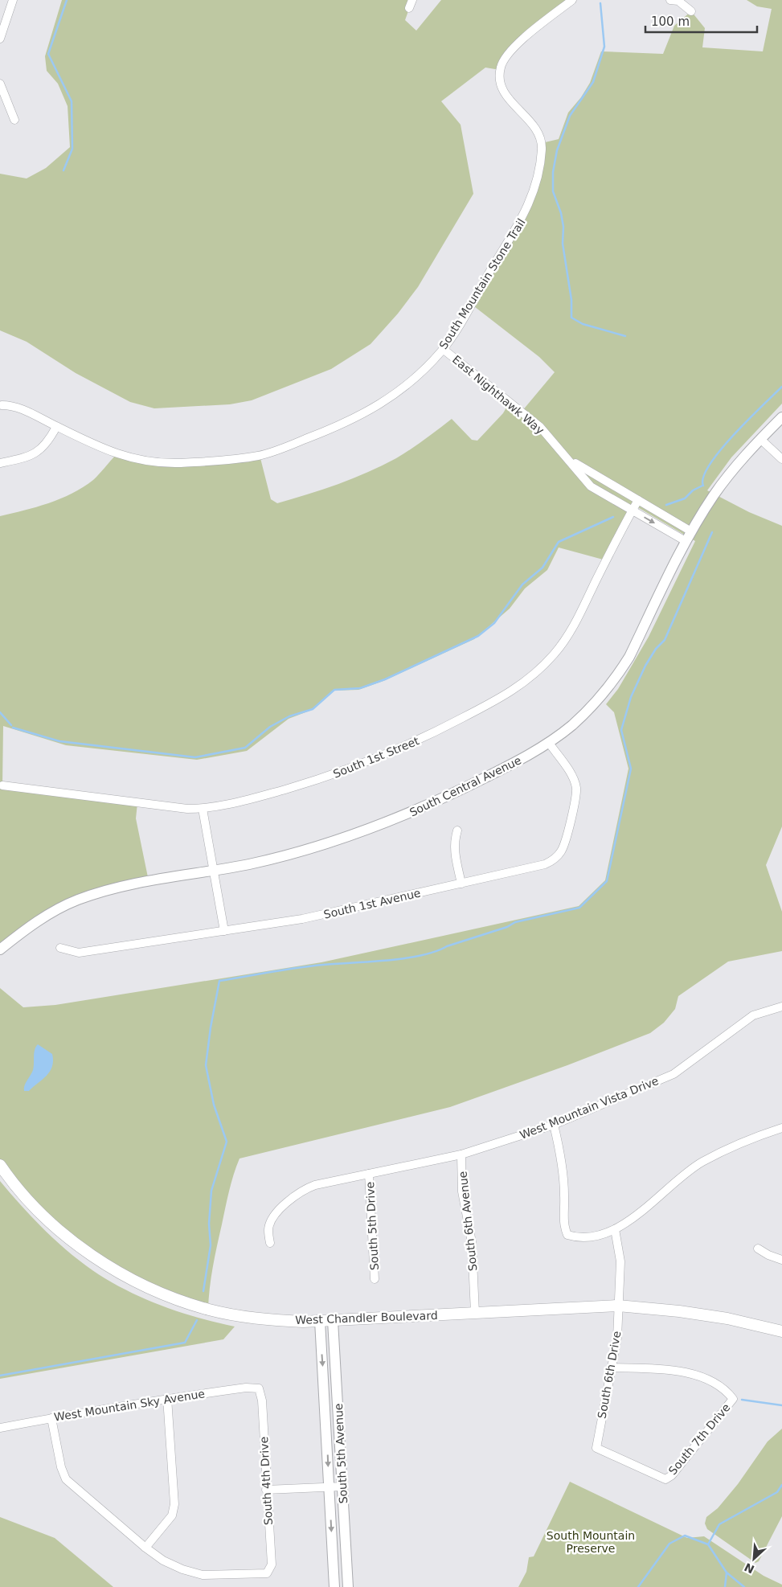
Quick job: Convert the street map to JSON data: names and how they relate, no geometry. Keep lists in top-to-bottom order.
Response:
{
  "streets": {
    "main road": ["West Chandler Boulevard"],
    "street": [
      "South Mountain Stone Trail",
      "East Nighthawk Way",
      "South 1st Street",
      "South Central Avenue",
      "South 1st Avenue",
      "West Mountain Vista Drive",
      "South 6th Avenue",
      "South 5th Drive",
      "South 6th Drive",
      "West Mountain Sky Avenue",
      "South 7th Drive",
      "South 5th Avenue",
      "South 4th Drive"
    ]
  },
  "crossings": [
    ["South Mountain Stone Trail", "East Nighthawk Way"],
    ["East Nighthawk Way", "South 1st Street"],
    ["East Nighthawk Way", "South Central Avenue"],
    ["South Central Avenue", "South 1st Avenue"],
    ["West Mountain Vista Drive", "South 6th Avenue"],
    ["West Mountain Vista Drive", "South 5th Drive"],
    ["South 6th Avenue", "West Chandler Boulevard"],
    ["West Chandler Boulevard", "South 6th Drive"],
    ["West Chandler Boulevard", "South 5th Avenue"],
    ["South 6th Drive", "South 7th Drive"],
    ["West Mountain Sky Avenue", "South 4th Drive"]
  ],
  "parks": ["South Mountain Preserve"],
  "scale_bar": "100 m",
  "north": "bottom left"
}
